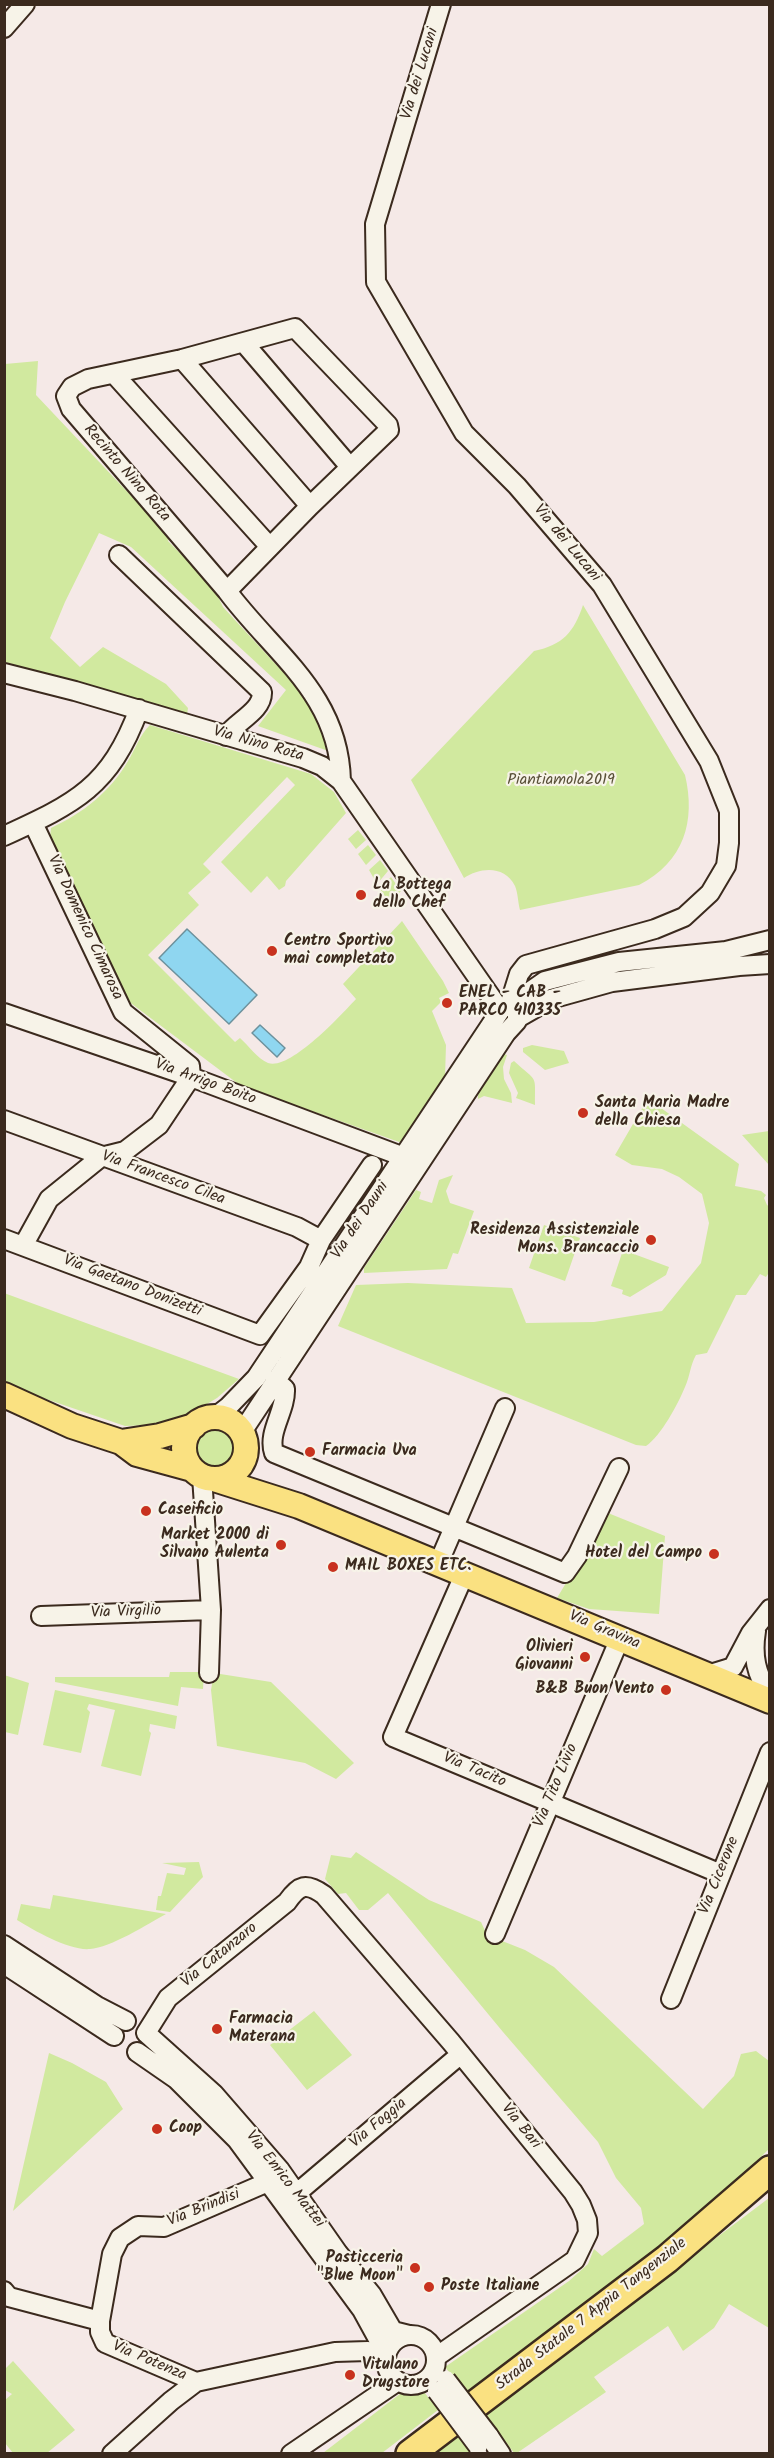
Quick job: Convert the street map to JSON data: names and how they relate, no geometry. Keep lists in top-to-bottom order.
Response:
{
  "streets": {
    "highway": ["Strada Statale 7 Appia Tangenziale"],
    "main road": ["Via Gravina"],
    "street": [
      "Via dei Lucani",
      "Recinto Nino Rota",
      "Via Nino Rota",
      "Via Domenico Cimarosa",
      "Via Arrigo Boito",
      "Via Francesco Cilea",
      "Via dei Dauni",
      "Via Gaetano Donizetti",
      "Via Virgilio",
      "Via Tacito",
      "Via Tito Livio",
      "Via Cicerone",
      "Via Catanzaro",
      "Via Foggia",
      "Via Bari",
      "Via Enrico Mattei",
      "Via Brindisi",
      "Via Potenza"
    ]
  },
  "crossings": [
    ["Recinto Nino Rota", "Via Nino Rota"],
    ["Via Nino Rota", "Via dei Dauni"],
    ["Via Domenico Cimarosa", "Via Arrigo Boito"],
    ["Via Arrigo Boito", "Via dei Dauni"],
    ["Via Francesco Cilea", "Via Gaetano Donizetti"],
    ["Via Gravina", "Via Tacito"],
    ["Via Gravina", "Via Tito Livio"],
    ["Via Tacito", "Via Tito Livio"],
    ["Via Tacito", "Via Cicerone"],
    ["Via Catanzaro", "Via Bari"],
    ["Via Catanzaro", "Via Enrico Mattei"],
    ["Via Foggia", "Via Bari"],
    ["Via Foggia", "Via Enrico Mattei"],
    ["Via Bari", "Via Enrico Mattei"],
    ["Via Bari", "Via Potenza"],
    ["Via Enrico Mattei", "Via Brindisi"],
    ["Via Enrico Mattei", "Via Potenza"],
    ["Via Brindisi", "Via Potenza"]
  ],
  "parks": ["Piantiamola2019"],
  "places": [
    "La Bottega dello Chef",
    "Centro Sportivo mai completato",
    "ENEL - CAB - PARCO 410335",
    "Santa Maria Madre della Chiesa",
    "Residenza Assistenziale Mons. Brancaccio",
    "Farmacia Uva",
    "Caseificio",
    "Market 2000 di Silvano Aulenta",
    "Hotel del Campo",
    "MAIL BOXES ETC.",
    "Olivieri Giovanni",
    "B&B Buon Vento",
    "Farmacia Materana",
    "Coop",
    "Pasticceria \"Blue Moon\"",
    "Poste Italiane",
    "Vitulano Drugstore"
  ]
}
